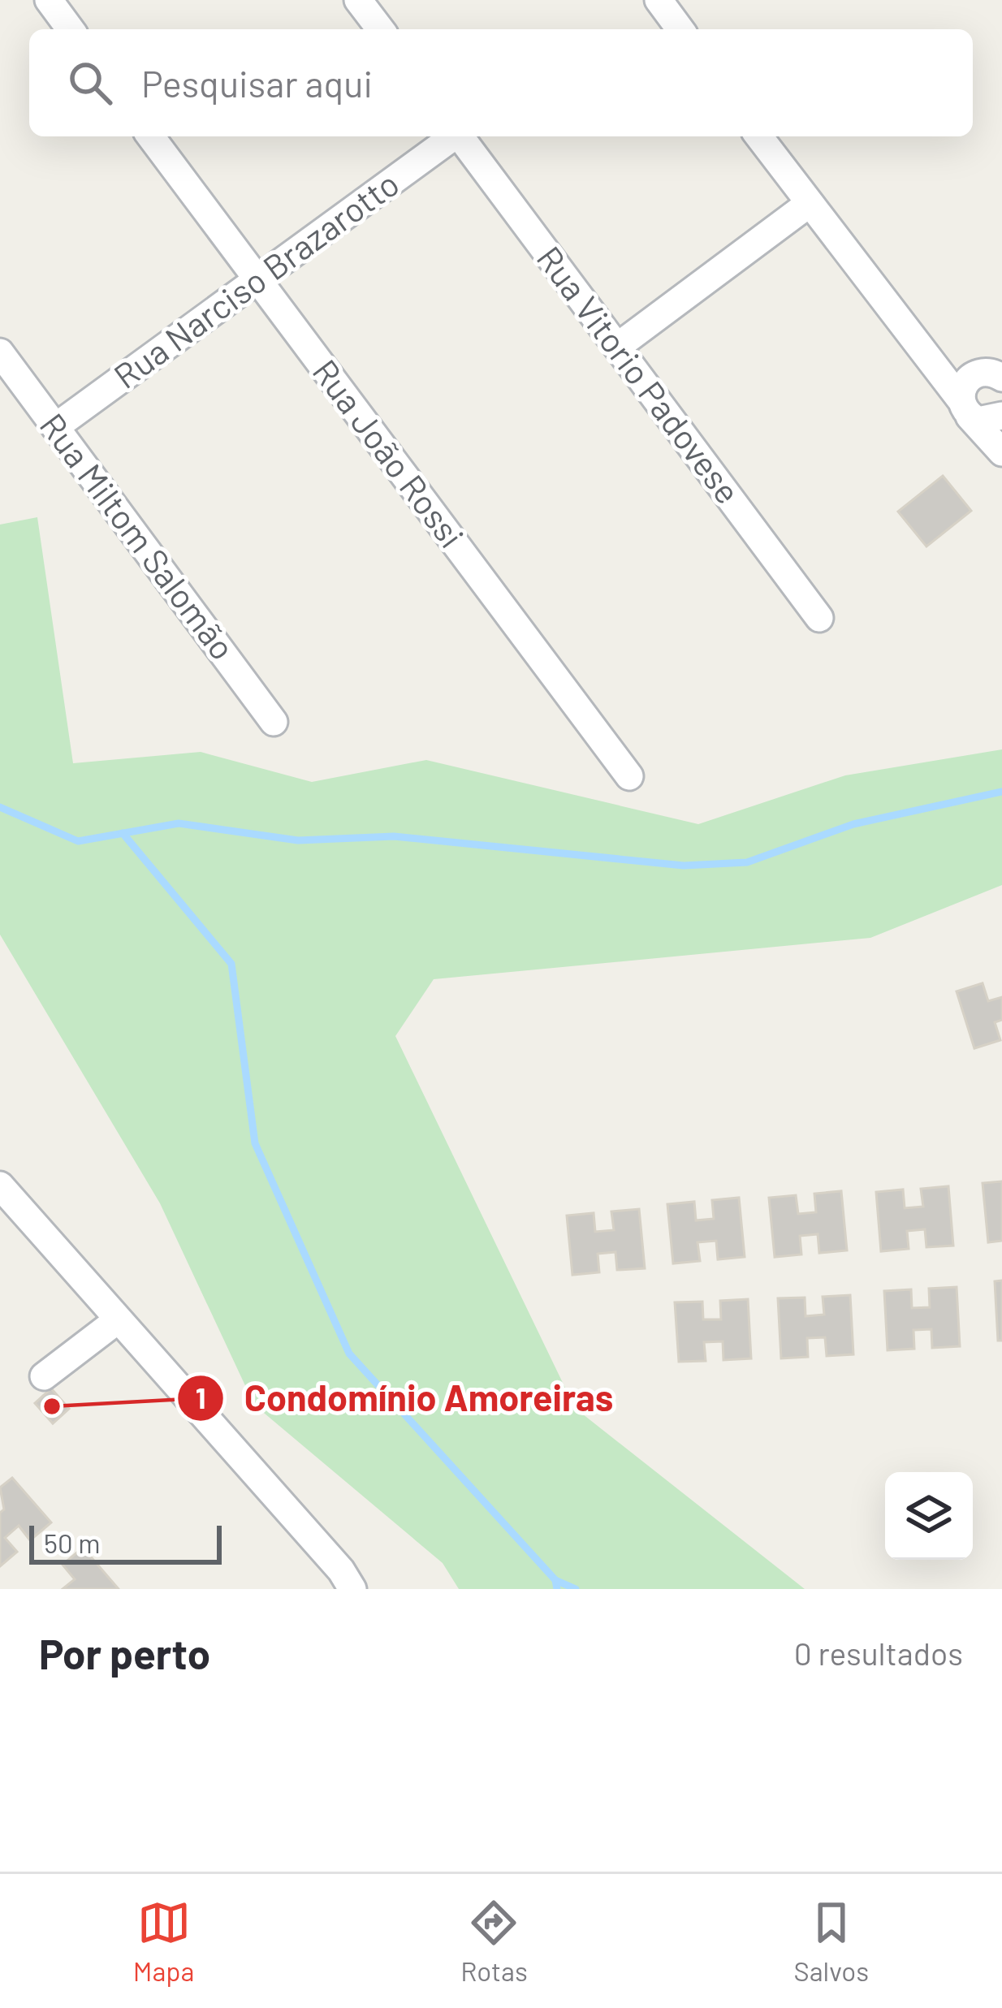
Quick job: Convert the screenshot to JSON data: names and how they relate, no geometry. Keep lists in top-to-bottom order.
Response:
{
  "streets": {
    "street": [
      "Rua Narciso Brazarotto",
      "Rua Vitorio Padovese",
      "Rua João Rossi",
      "Rua Miltom Salomão"
    ]
  },
  "crossings": [
    ["Rua Narciso Brazarotto", "Rua João Rossi"],
    ["Rua Narciso Brazarotto", "Rua Miltom Salomão"]
  ],
  "places": ["Condomínio Amoreiras"],
  "scale_bar": "50 m",
  "page": {
    "search": "Pesquisar aqui",
    "scale": "50 m",
    "heading": ["Por perto", "0 resultados"],
    "nav": ["Mapa", "Rotas", "Salvos"]
  }
}
